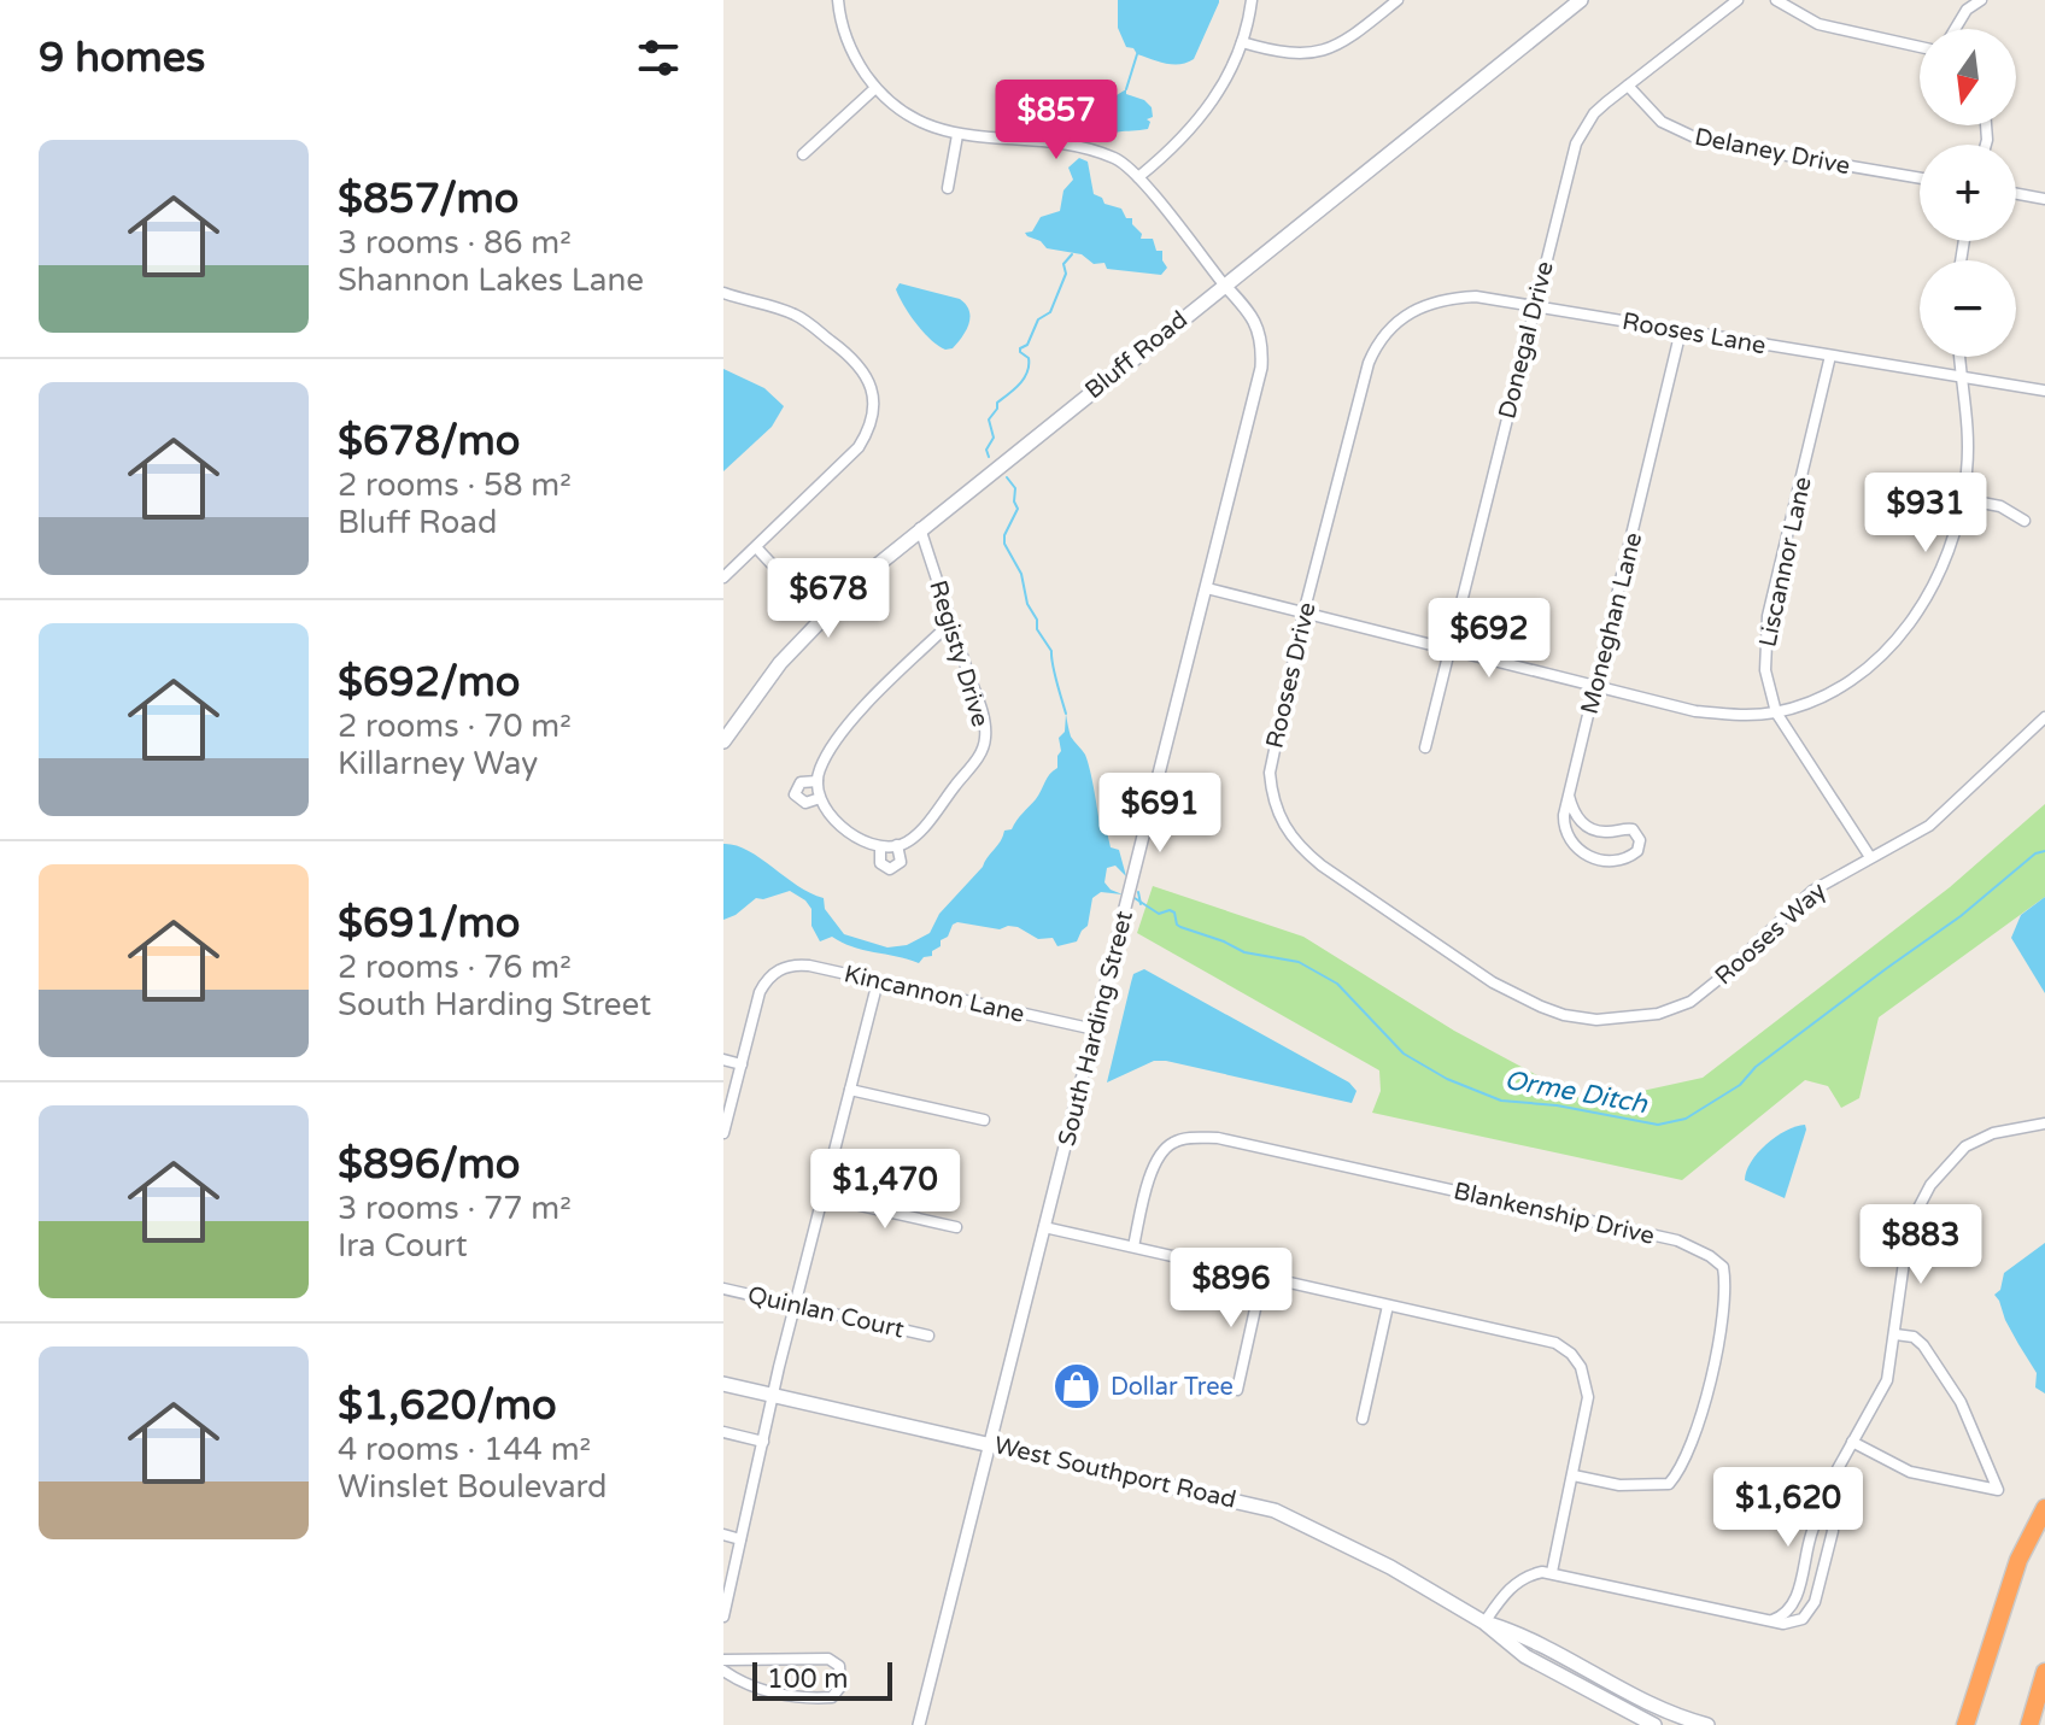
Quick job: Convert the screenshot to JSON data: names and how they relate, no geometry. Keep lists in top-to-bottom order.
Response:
{
  "streets": {
    "main road": ["Bluff Road", "West Southport Road"],
    "street": [
      "Delaney Drive",
      "Rooses Lane",
      "Donegal Drive",
      "Liscannor Lane",
      "Moneghan Lane",
      "Registy Drive",
      "Rooses Drive",
      "Rooses Way",
      "Kincannon Lane",
      "South Harding Street",
      "Blankenship Drive",
      "Quinlan Court"
    ]
  },
  "crossings": [
    ["Delaney Drive", "Donegal Drive"],
    ["Rooses Lane", "Donegal Drive"],
    ["Rooses Lane", "Liscannor Lane"],
    ["Rooses Lane", "Moneghan Lane"],
    ["Rooses Lane", "Rooses Drive"],
    ["Bluff Road", "Registy Drive"],
    ["Bluff Road", "South Harding Street"],
    ["Liscannor Lane", "Rooses Way"],
    ["Rooses Drive", "Rooses Way"],
    ["Kincannon Lane", "South Harding Street"],
    ["South Harding Street", "West Southport Road"]
  ],
  "water": ["Orme Ditch"],
  "places": {
    "shop": ["Dollar Tree"]
  },
  "scale_bar": "100 m",
  "north": "bottom",
  "page": {
    "heading": "9 homes",
    "map_buttons": ["+", "−"],
    "price": [
      "$857",
      "$931",
      "$678",
      "$692",
      "$691",
      "$1,470",
      "$883",
      "$896",
      "$1,620"
    ],
    "list": [
      {
        "name": "$857/mo",
        "note": "3 rooms · 86 m² · Shannon Lakes Lane"
      },
      {
        "name": "$678/mo",
        "note": "2 rooms · 58 m² · Bluff Road"
      },
      {
        "name": "$692/mo",
        "note": "2 rooms · 70 m² · Killarney Way"
      },
      {
        "name": "$691/mo",
        "note": "2 rooms · 76 m² · South Harding Street"
      },
      {
        "name": "$896/mo",
        "note": "3 rooms · 77 m² · Ira Court"
      },
      {
        "name": "$1,620/mo",
        "note": "4 rooms · 144 m² · Winslet Boulevard"
      }
    ],
    "scale": "100 m"
  }
}
